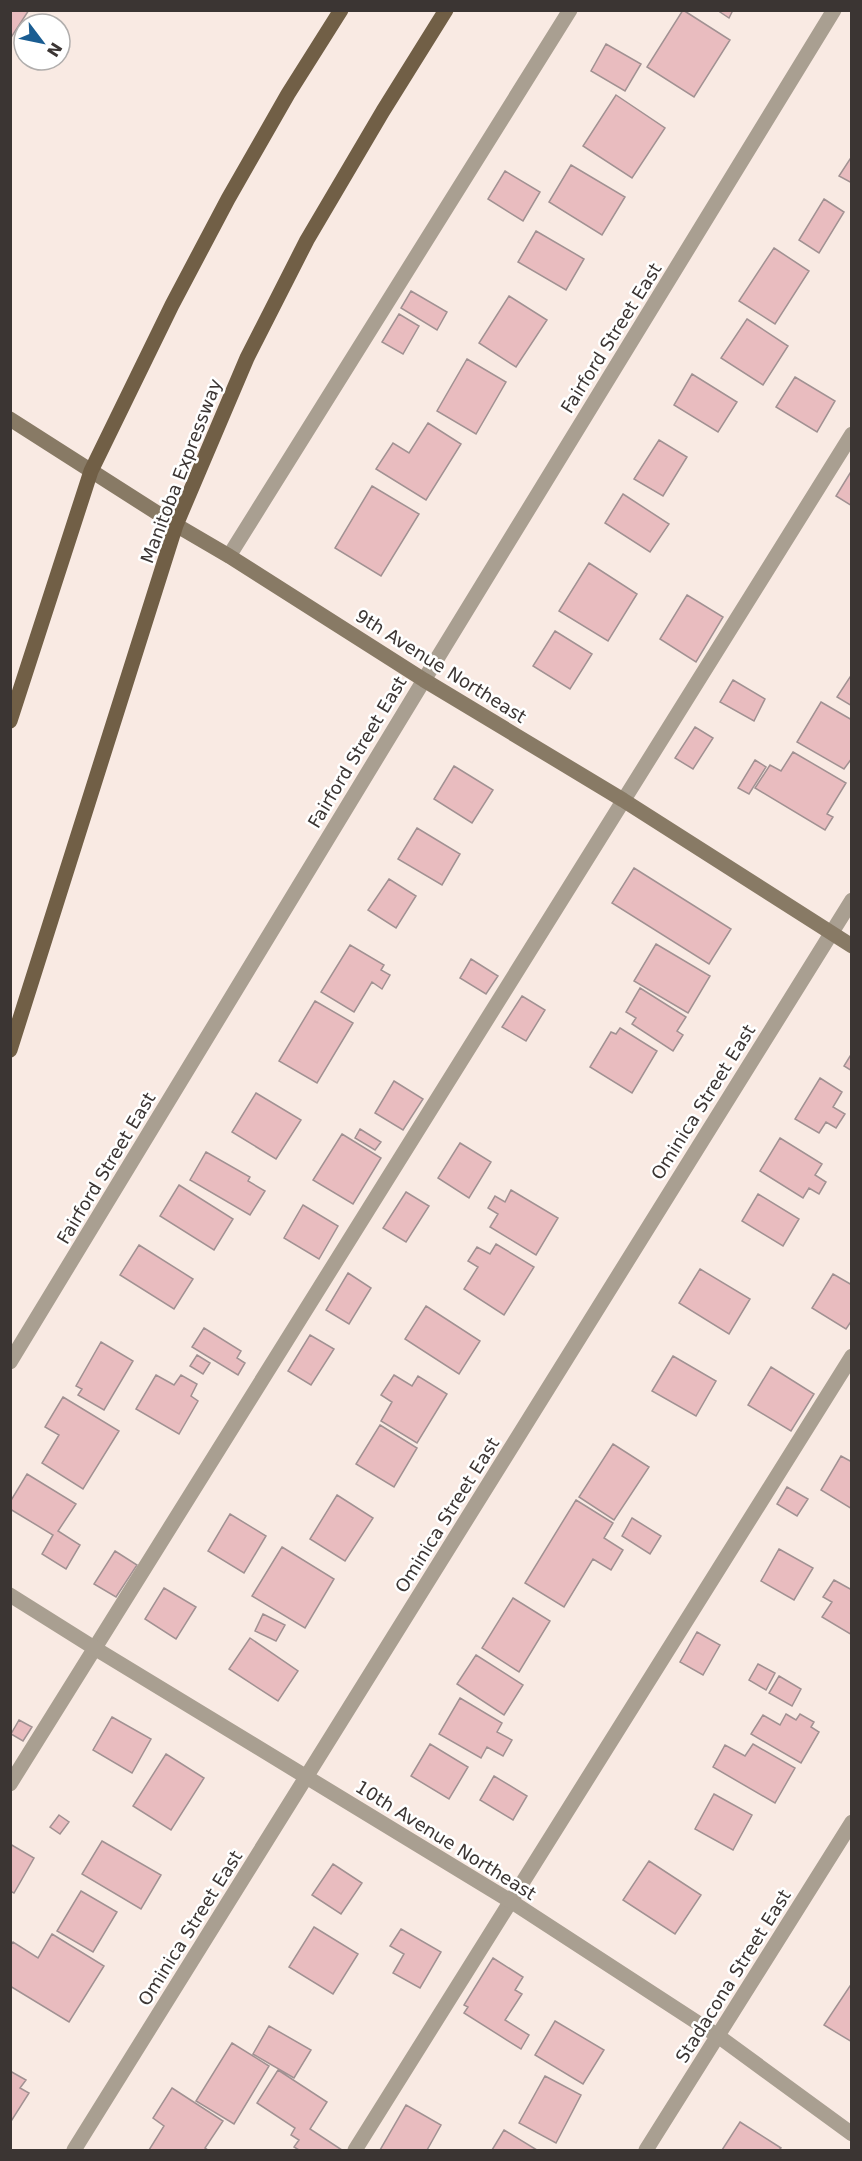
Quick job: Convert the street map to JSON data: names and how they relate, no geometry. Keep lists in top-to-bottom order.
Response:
{
  "streets": {
    "main road": ["Manitoba Expressway"],
    "street": [
      "Fairford Street East",
      "9th Avenue Northeast",
      "Ominica Street East",
      "10th Avenue Northeast",
      "Stadacona Street East"
    ]
  },
  "crossings": [
    ["Fairford Street East", "9th Avenue Northeast"],
    ["Manitoba Expressway", "9th Avenue Northeast"],
    ["9th Avenue Northeast", "Ominica Street East"],
    ["Ominica Street East", "10th Avenue Northeast"],
    ["10th Avenue Northeast", "Stadacona Street East"]
  ],
  "north": "bottom right"
}
